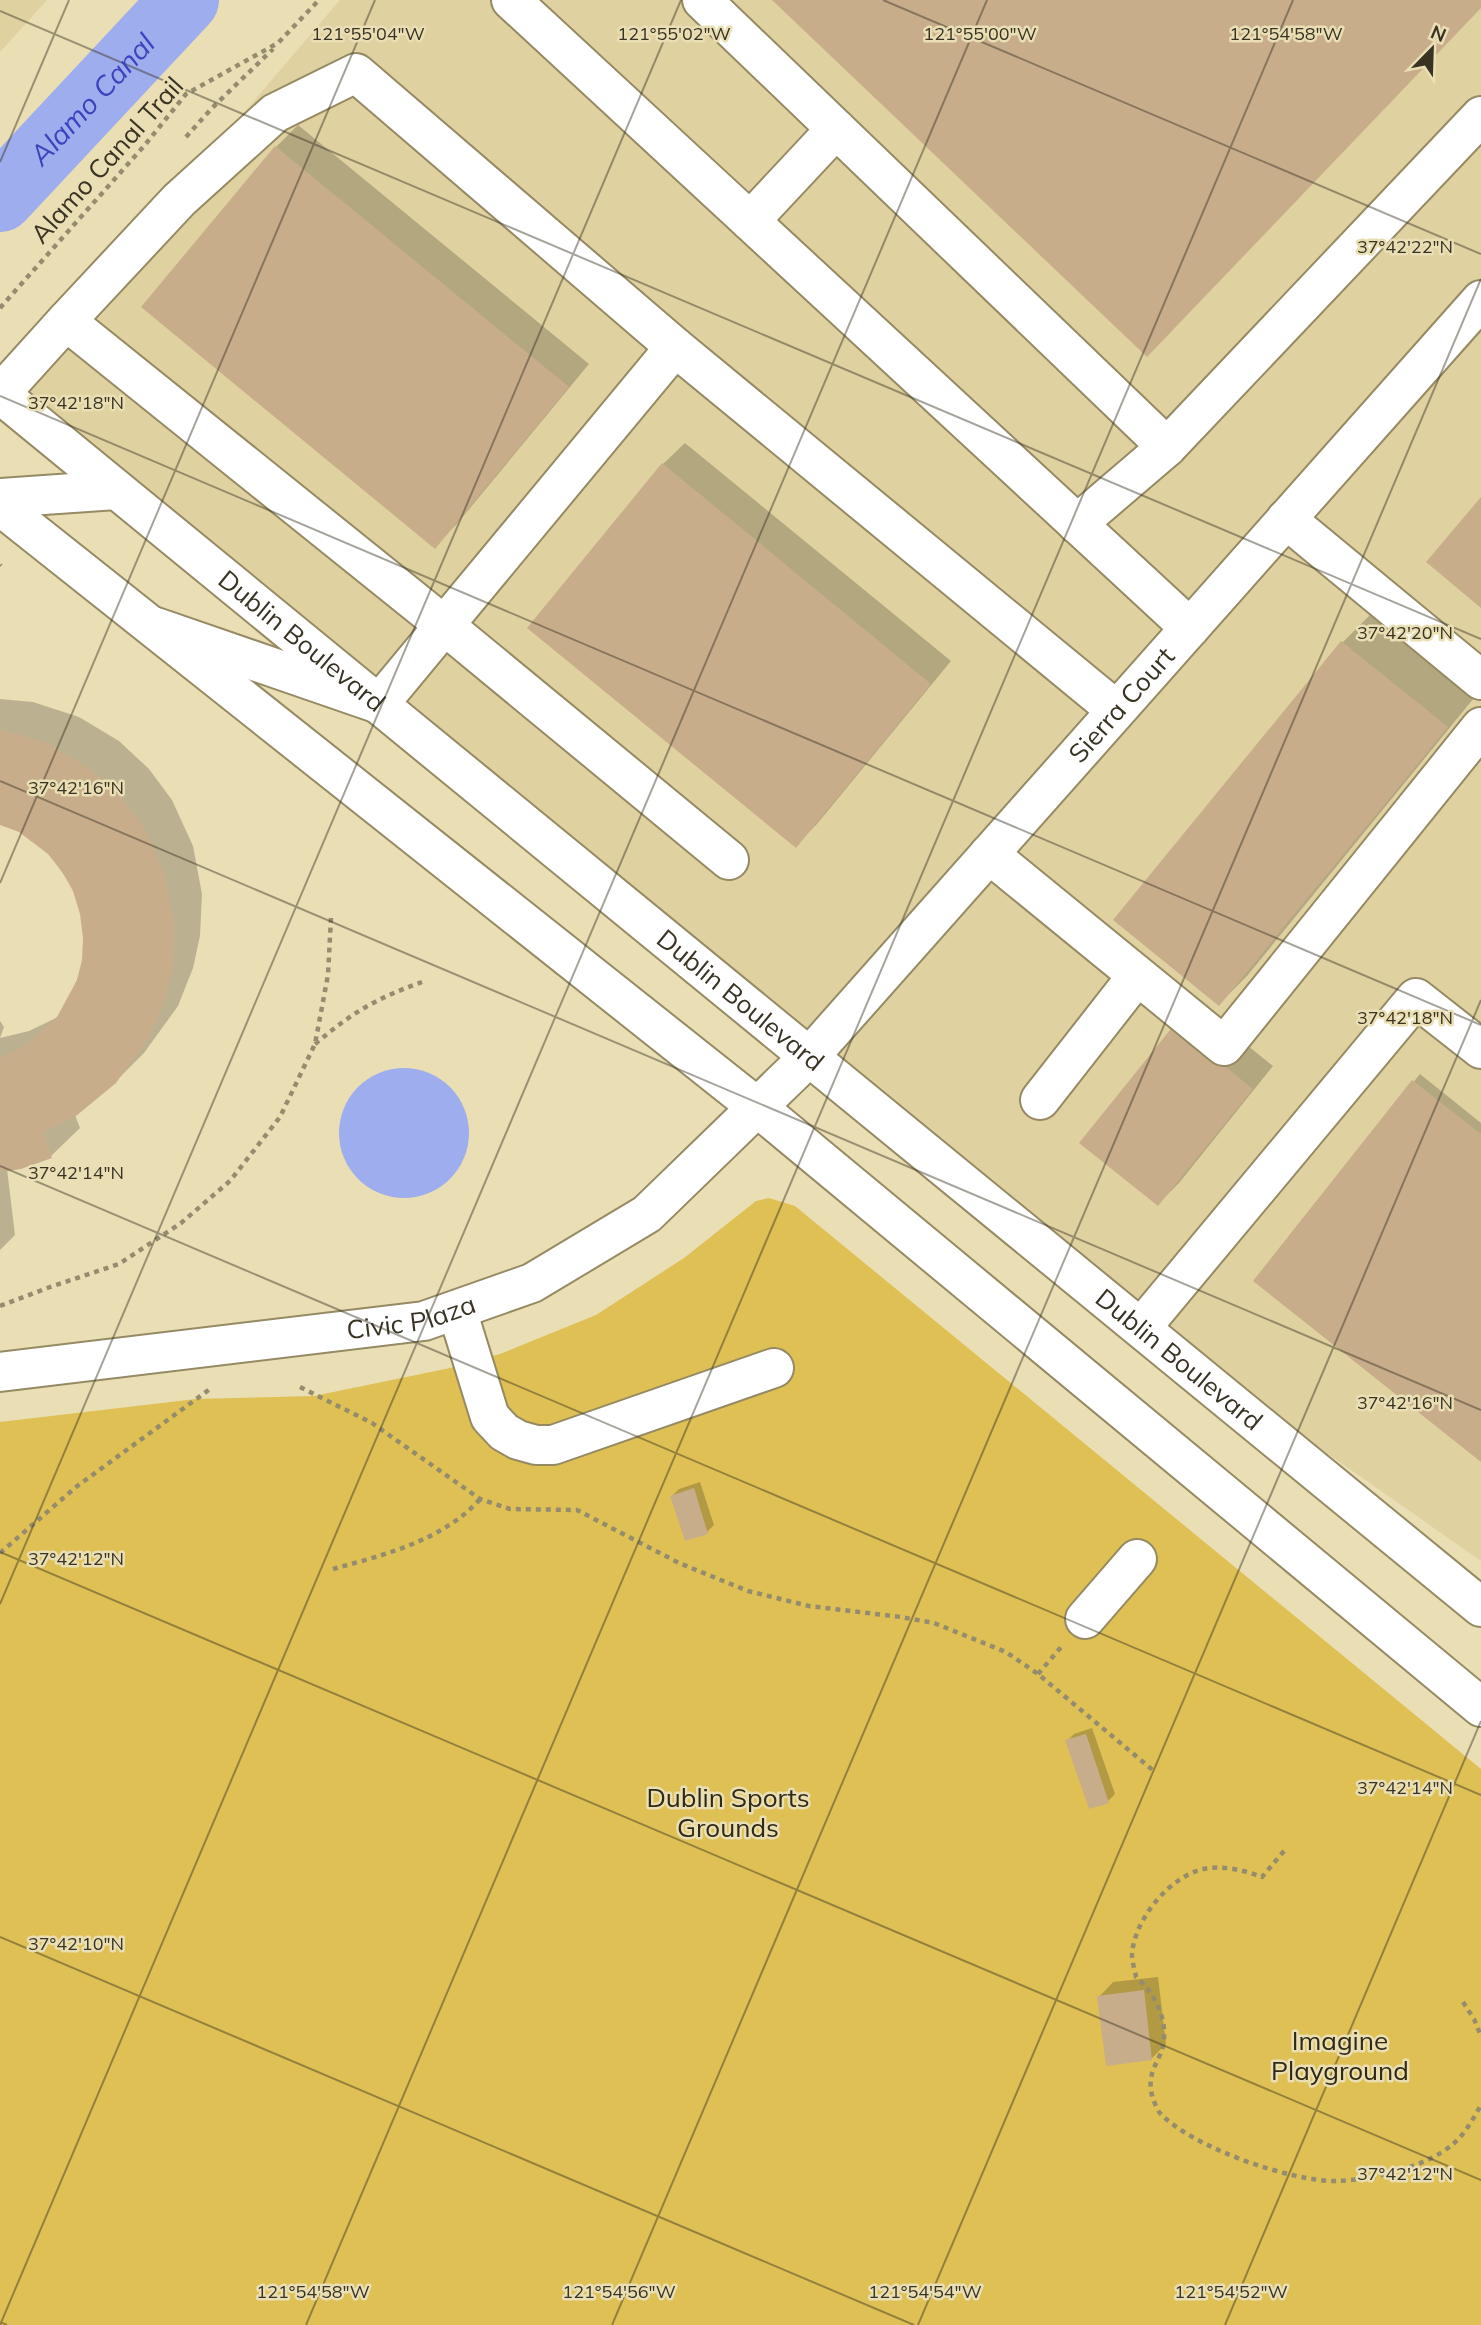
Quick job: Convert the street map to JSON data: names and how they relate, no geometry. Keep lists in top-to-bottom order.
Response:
{
  "streets": {
    "main road": ["Dublin Boulevard", "Sierra Court", "Civic Plaza"],
    "path": ["Alamo Canal Trail"]
  },
  "crossings": [
    ["Dublin Boulevard", "Sierra Court"],
    ["Sierra Court", "Civic Plaza"]
  ],
  "water": ["Alamo Canal"],
  "parks": ["Dublin Sports Grounds", "Imagine Playground"],
  "north": "top right",
  "coordinates": [
    "121°55'04\"W",
    "121°55'02\"W",
    "121°55'00\"W",
    "121°54'58\"W",
    "37°42'22\"N",
    "37°42'18\"N",
    "37°42'20\"N",
    "37°42'16\"N",
    "37°42'14\"N",
    "37°42'12\"N",
    "37°42'10\"N",
    "121°54'56\"W",
    "121°54'54\"W",
    "121°54'52\"W"
  ]
}
